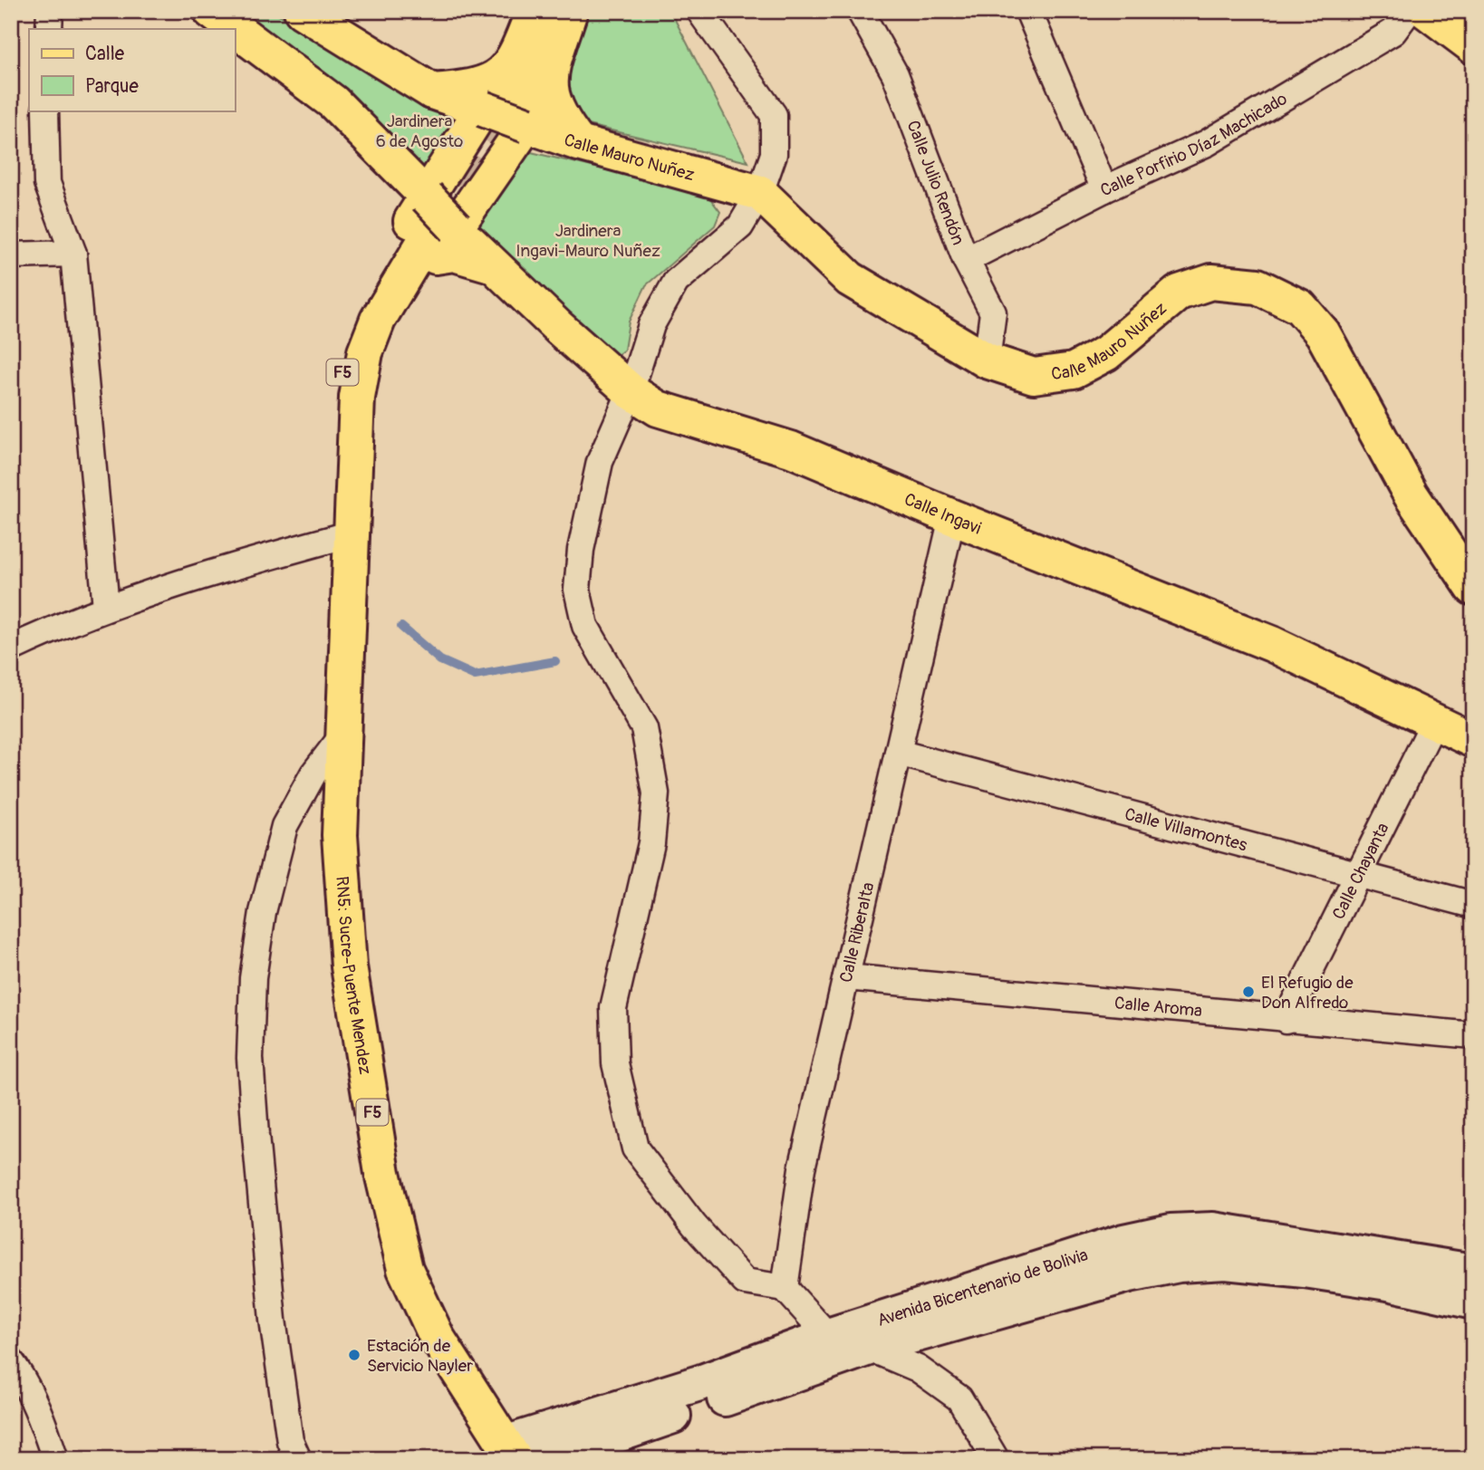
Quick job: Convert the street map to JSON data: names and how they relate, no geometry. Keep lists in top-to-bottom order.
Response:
{
  "streets": {
    "main road": [
      "Calle Mauro Nuñez",
      "F5",
      "Calle Ingavi",
      "RN5: Sucre-Puente Mendez",
      "Avenida Bicentenario de Bolivia"
    ],
    "street": [
      "Calle Porfirio Díaz Machicado",
      "Calle Julio Rendón",
      "Calle Villamontes",
      "Calle Chayanta",
      "Calle Riberalta",
      "Calle Aroma"
    ]
  },
  "crossings": [
    ["Calle Porfirio Díaz Machicado", "Calle Julio Rendón"],
    ["Calle Mauro Nuñez", "Calle Julio Rendón"],
    ["Calle Mauro Nuñez", "F5"],
    ["F5", "Calle Ingavi"],
    ["F5", "RN5: Sucre-Puente Mendez"],
    ["Calle Ingavi", "Calle Chayanta"],
    ["Calle Ingavi", "Calle Riberalta"],
    ["Calle Villamontes", "Calle Chayanta"],
    ["Calle Villamontes", "Calle Riberalta"],
    ["Calle Chayanta", "Calle Aroma"],
    ["Calle Riberalta", "Calle Aroma"],
    ["RN5: Sucre-Puente Mendez", "Avenida Bicentenario de Bolivia"]
  ],
  "parks": ["Jardinera 6 de Agosto", "Jardinera Ingavi-Mauro Nuñez"],
  "places": ["El Refugio de Don Alfredo", "Estación de Servicio Nayler"],
  "legend": ["Calle", "Parque"]
}
